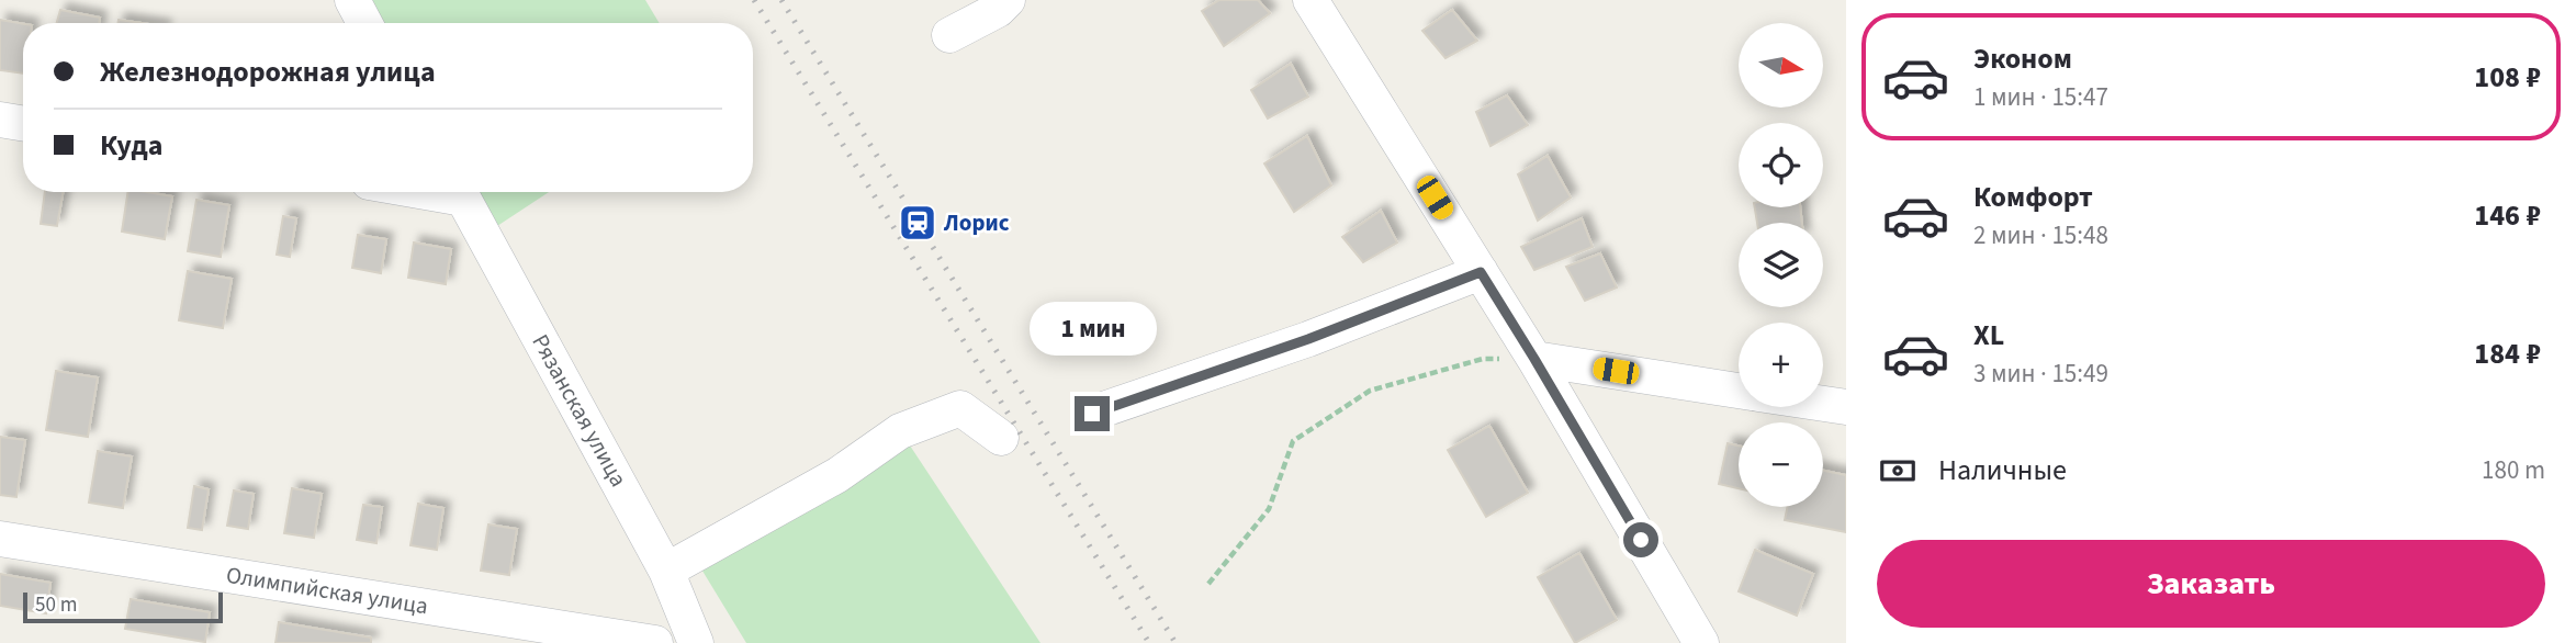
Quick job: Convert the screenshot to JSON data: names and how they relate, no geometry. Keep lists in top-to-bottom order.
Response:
{
  "streets": {
    "street": ["Рязанская улица", "Олимпийская улица"]
  },
  "places": {
    "station": ["Лорис"]
  },
  "scale_bar": "50 m",
  "north": "right",
  "page": {
    "list": [
      {
        "name": "Эконом",
        "note": "1 мин · 15:47",
        "value": "108 ₽"
      },
      {
        "name": "Комфорт",
        "note": "2 мин · 15:48",
        "value": "146 ₽"
      },
      {
        "name": "XL",
        "note": "3 мин · 15:49",
        "value": "184 ₽"
      }
    ],
    "map_buttons": ["+", "−"],
    "banner": ["Железнодорожная улица", "Куда"],
    "bubble": "1 мин",
    "pay": ["Наличные", "180 m"],
    "buttons": "Заказать",
    "scale": "50 m"
  }
}
